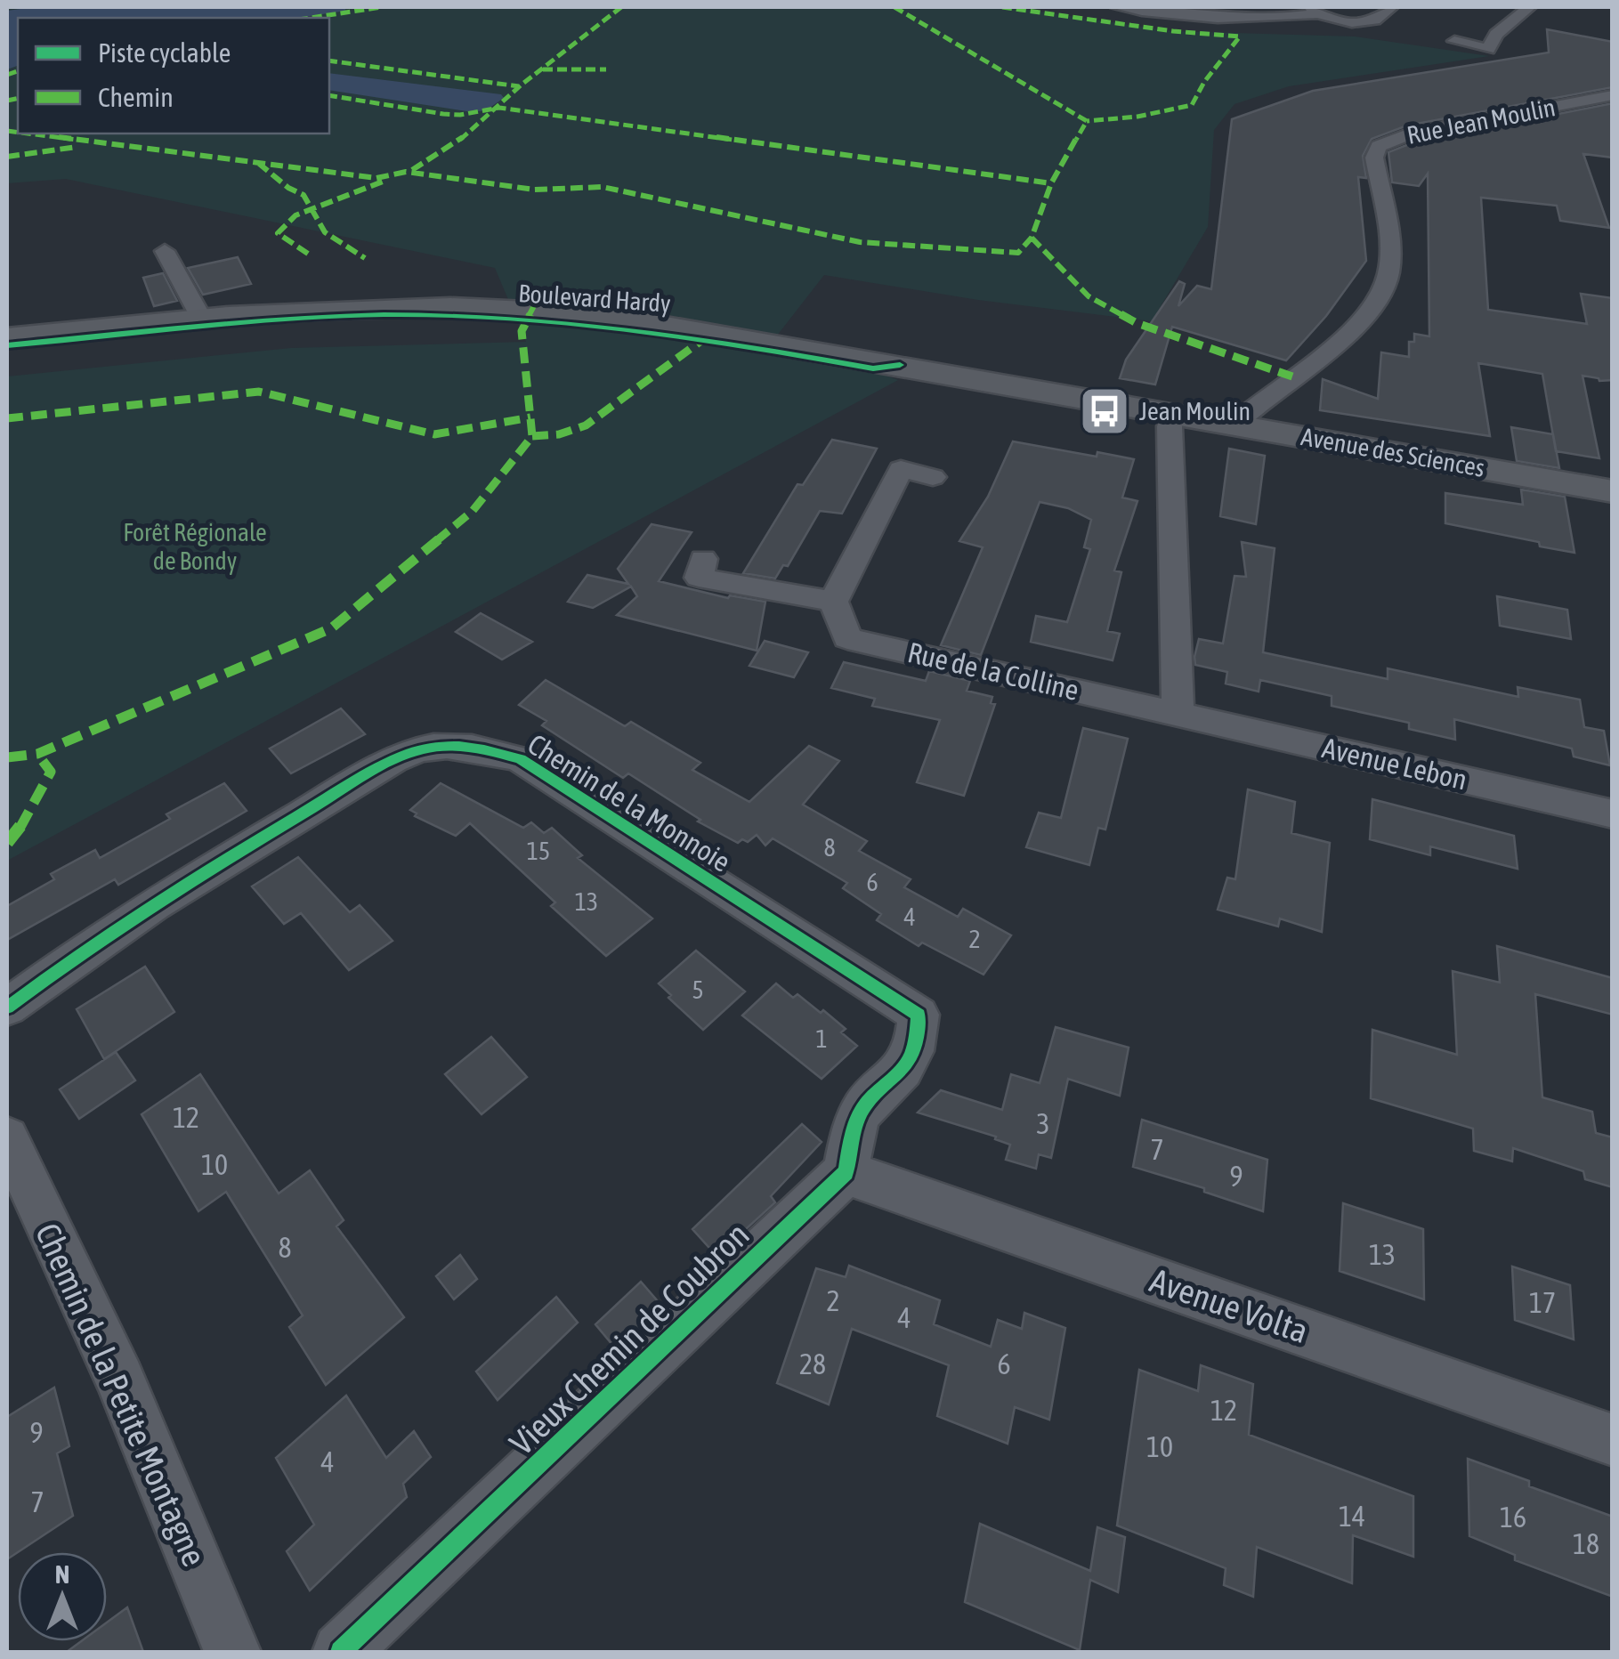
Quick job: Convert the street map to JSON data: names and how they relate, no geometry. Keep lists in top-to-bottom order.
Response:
{
  "streets": {
    "street": [
      "Rue Jean Moulin",
      "Boulevard Hardy",
      "Avenue des Sciences",
      "Rue de la Colline",
      "Avenue Lebon",
      "Chemin de la Monnoie",
      "Avenue Volta",
      "Vieux Chemin de Coubron",
      "Chemin de la Petite Montagne"
    ]
  },
  "crossings": [
    ["Rue Jean Moulin", "Avenue des Sciences"],
    ["Boulevard Hardy", "Avenue des Sciences"],
    ["Rue de la Colline", "Avenue Lebon"],
    ["Chemin de la Monnoie", "Avenue Volta"],
    ["Chemin de la Monnoie", "Vieux Chemin de Coubron"],
    ["Avenue Volta", "Vieux Chemin de Coubron"]
  ],
  "parks": ["Forêt Régionale de Bondy"],
  "places": {
    "bus stop": ["Jean Moulin"]
  },
  "house_numbers": [
    "8",
    "15",
    "6",
    "13",
    "4",
    "2",
    "5",
    "1",
    "12",
    "3",
    "7",
    "10",
    "9",
    "8",
    "13",
    "2",
    "17",
    "4",
    "28",
    "6",
    "12",
    "9",
    "10",
    "4",
    "7",
    "14",
    "16",
    "18"
  ],
  "legend": ["Piste cyclable", "Chemin"],
  "north": "top"
}
